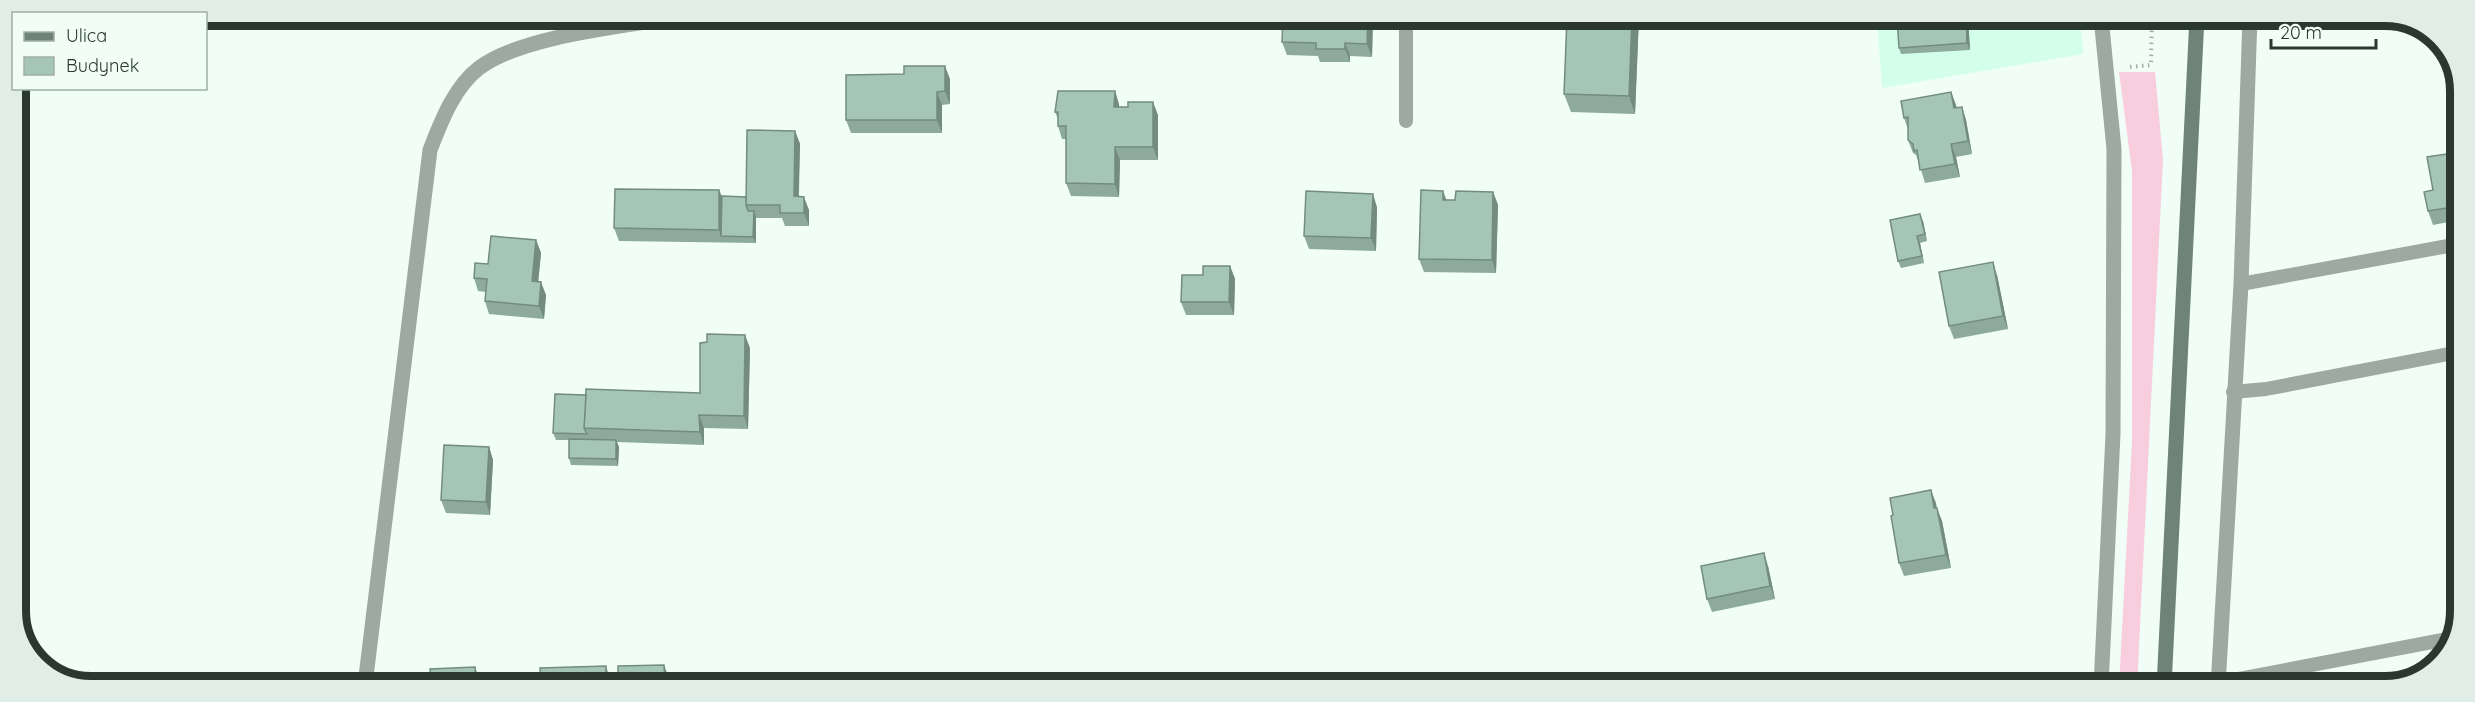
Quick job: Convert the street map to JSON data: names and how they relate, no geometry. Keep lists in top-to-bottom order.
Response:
{
  "legend": ["Ulica", "Budynek"],
  "scale_bar": "20 m"
}
